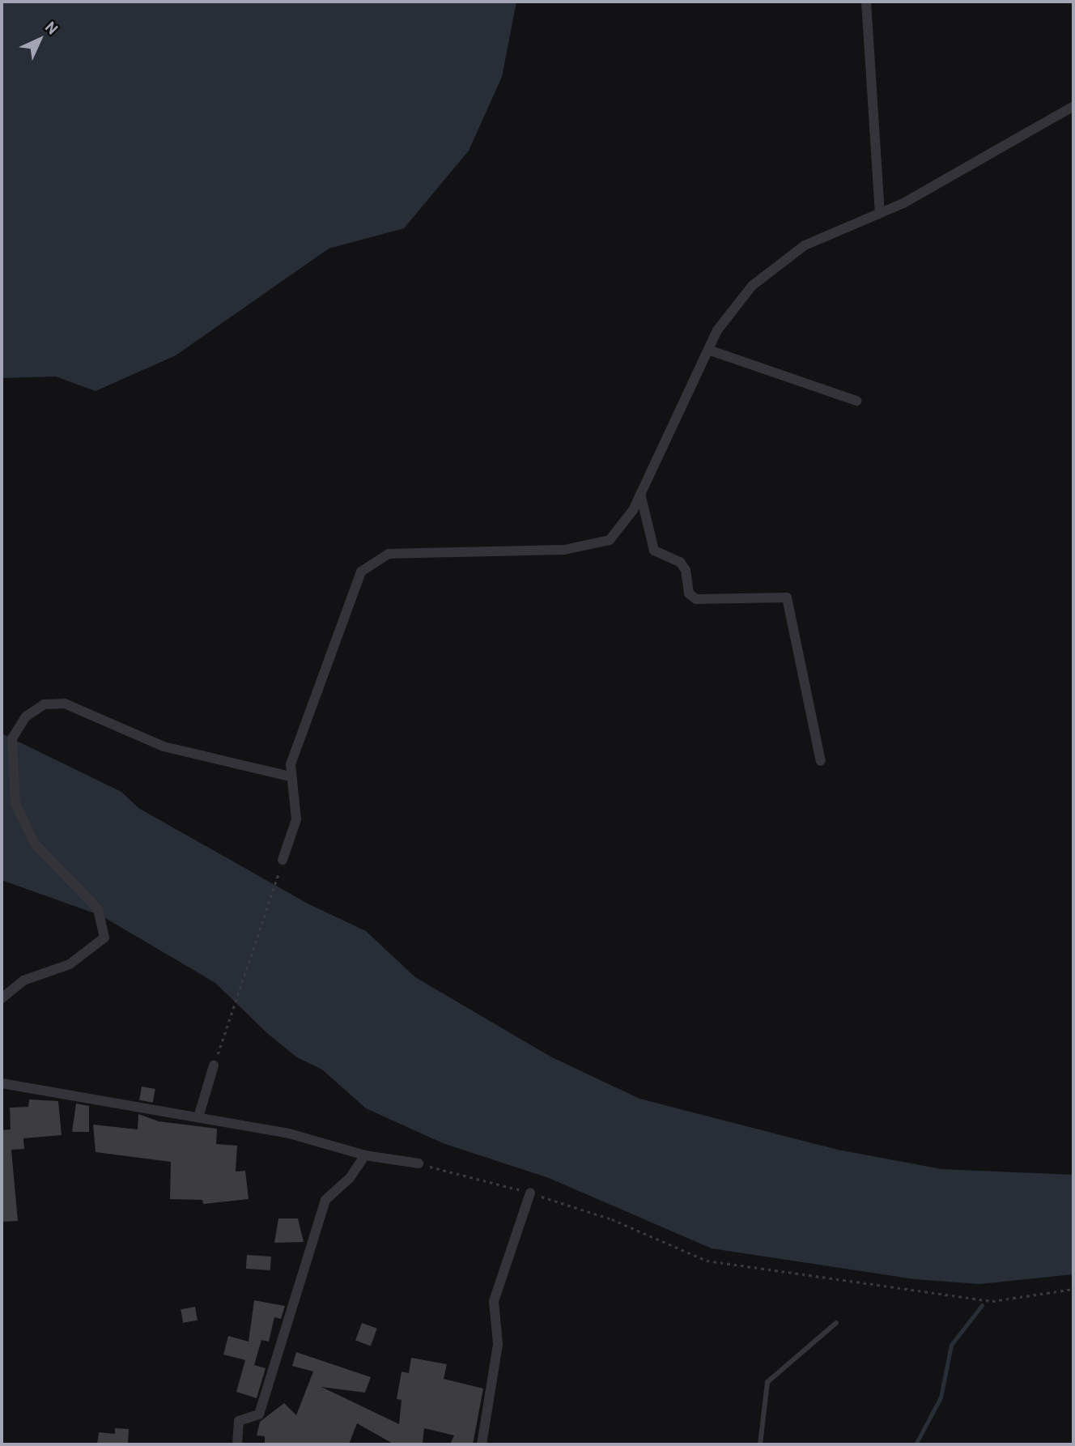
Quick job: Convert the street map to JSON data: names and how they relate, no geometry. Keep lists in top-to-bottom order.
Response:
{
  "north": "top right"
}
